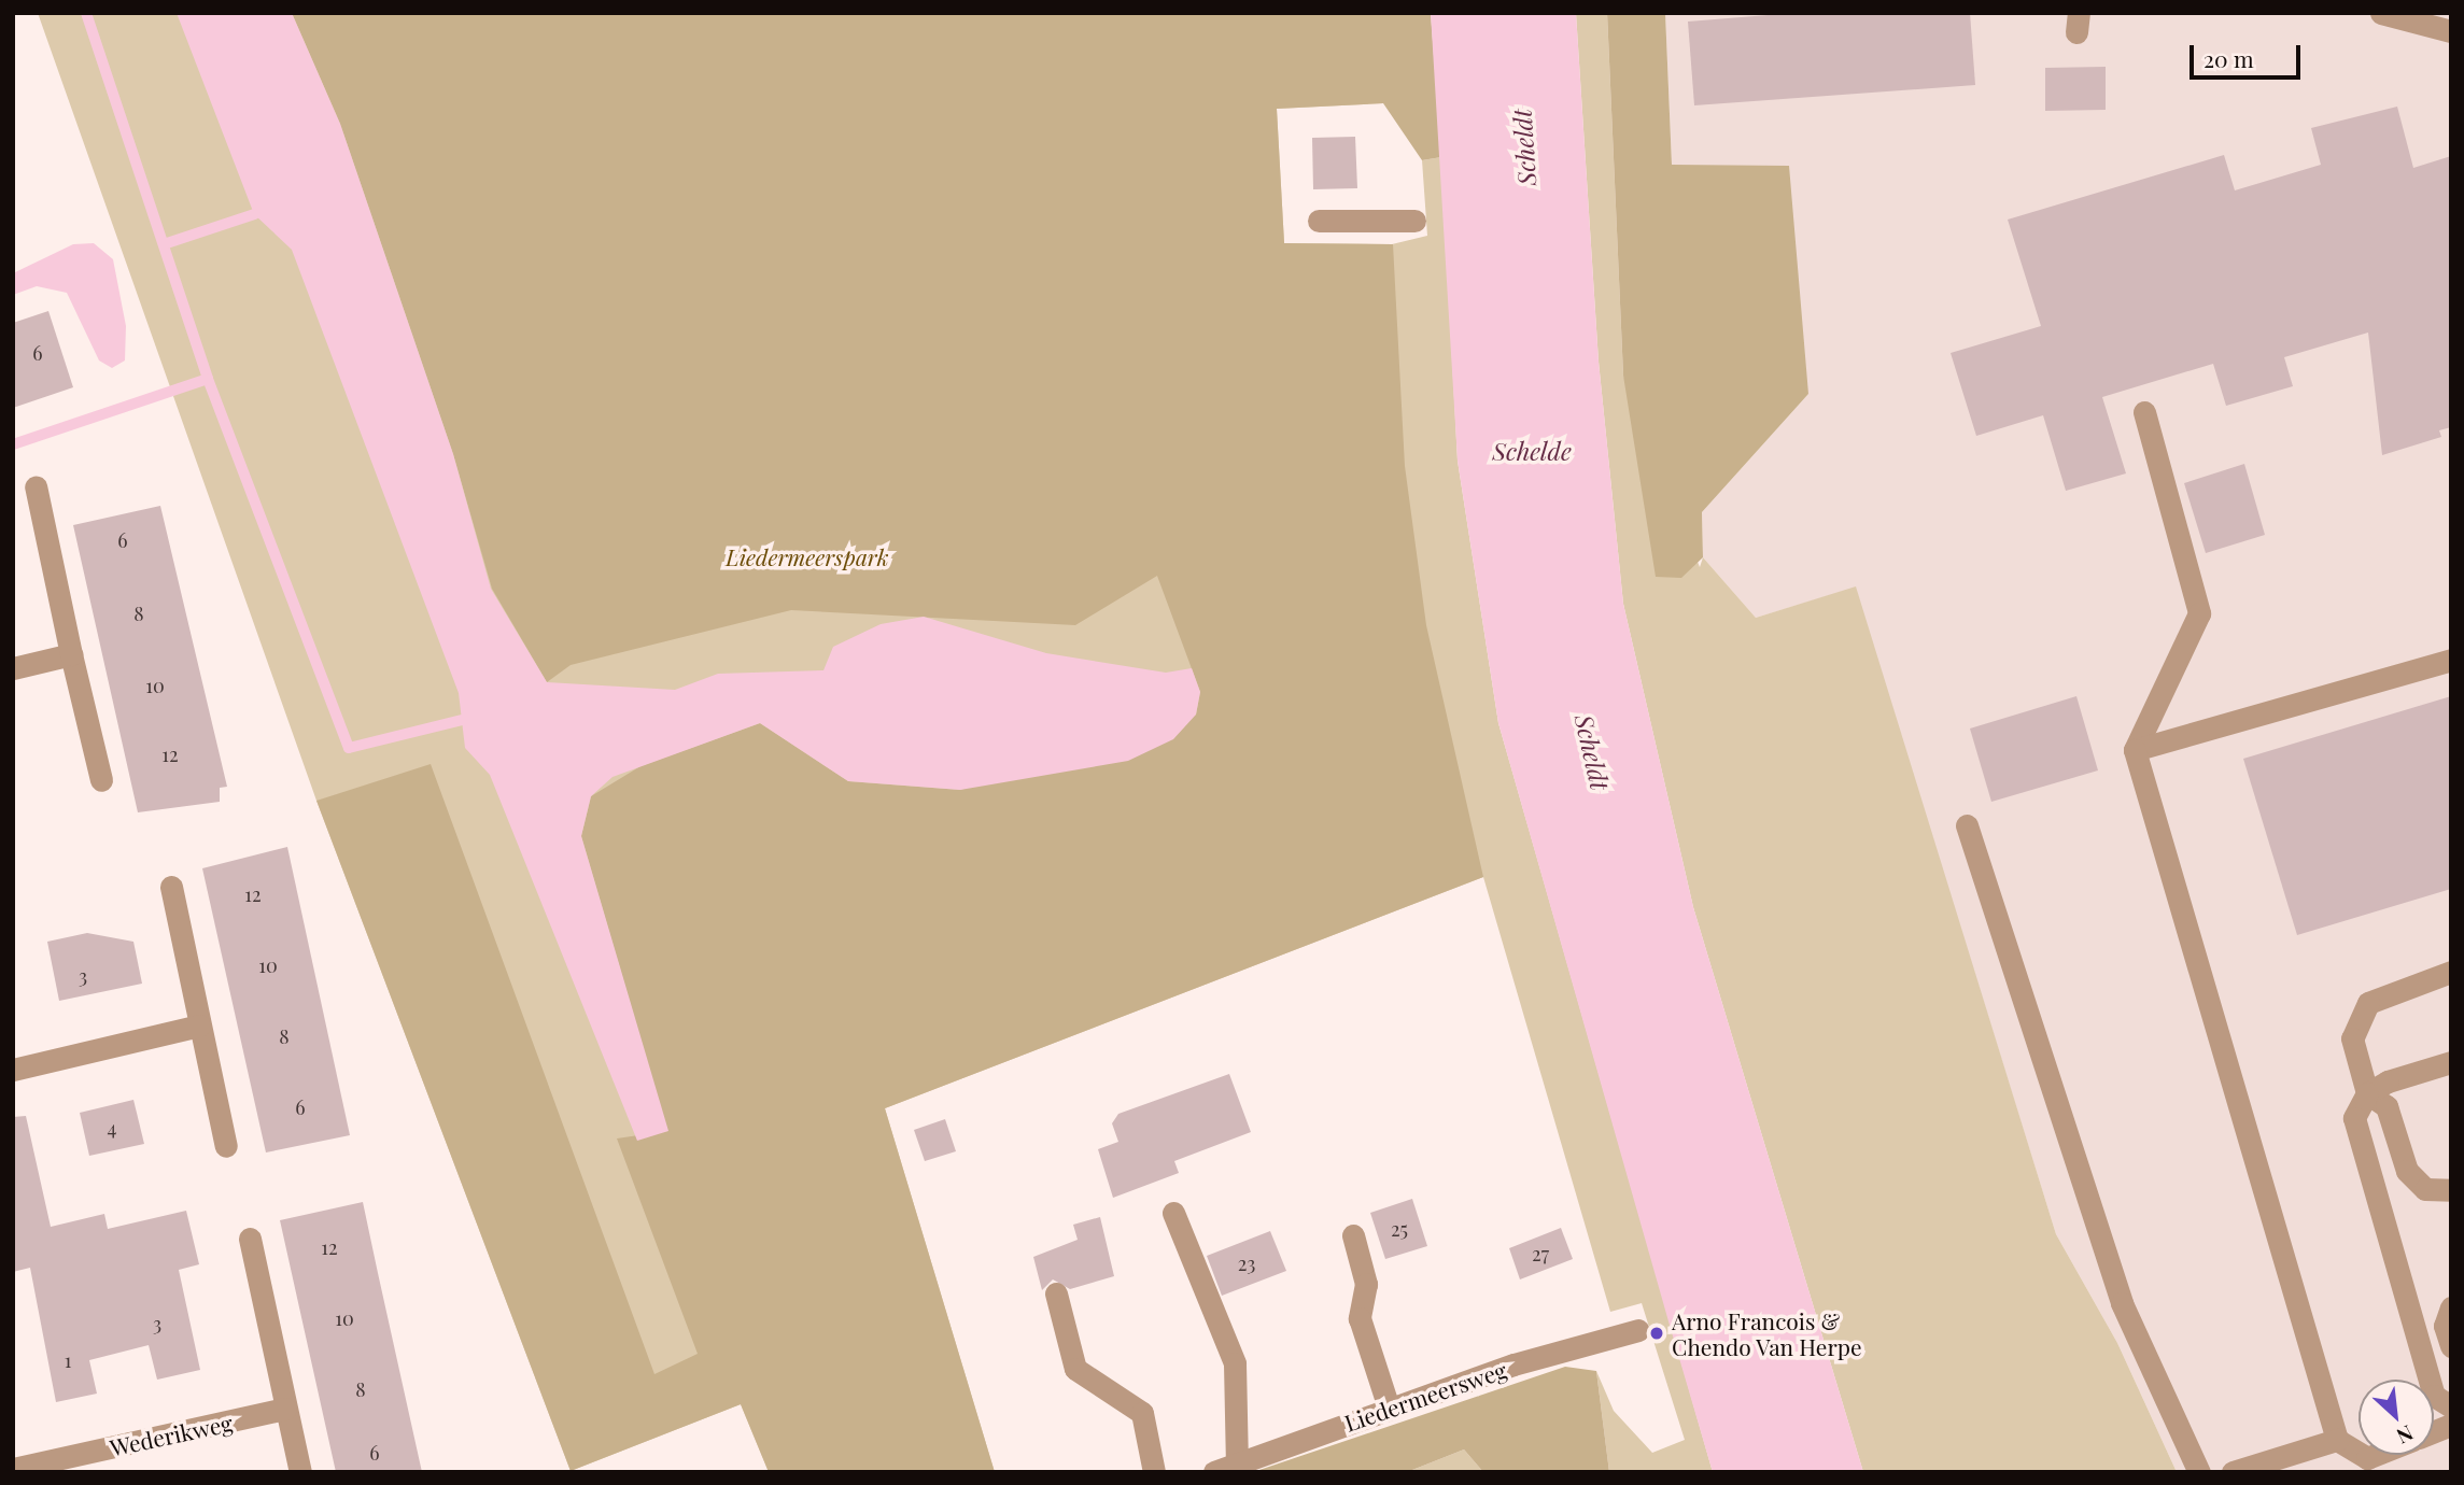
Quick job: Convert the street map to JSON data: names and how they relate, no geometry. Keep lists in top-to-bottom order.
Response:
{
  "streets": {
    "street": ["Liedermeersweg", "Wederikweg"]
  },
  "water": ["Scheldt", "Schelde"],
  "parks": ["Liedermeerspark"],
  "places": ["Arno Francois & Chendo Van Herpe"],
  "house_numbers": [
    "6",
    "6",
    "8",
    "10",
    "12",
    "12",
    "10",
    "3",
    "8",
    "6",
    "4",
    "25",
    "12",
    "27",
    "23",
    "10",
    "3",
    "1",
    "8",
    "6"
  ],
  "scale_bar": "20 m",
  "north": "bottom right"
}
